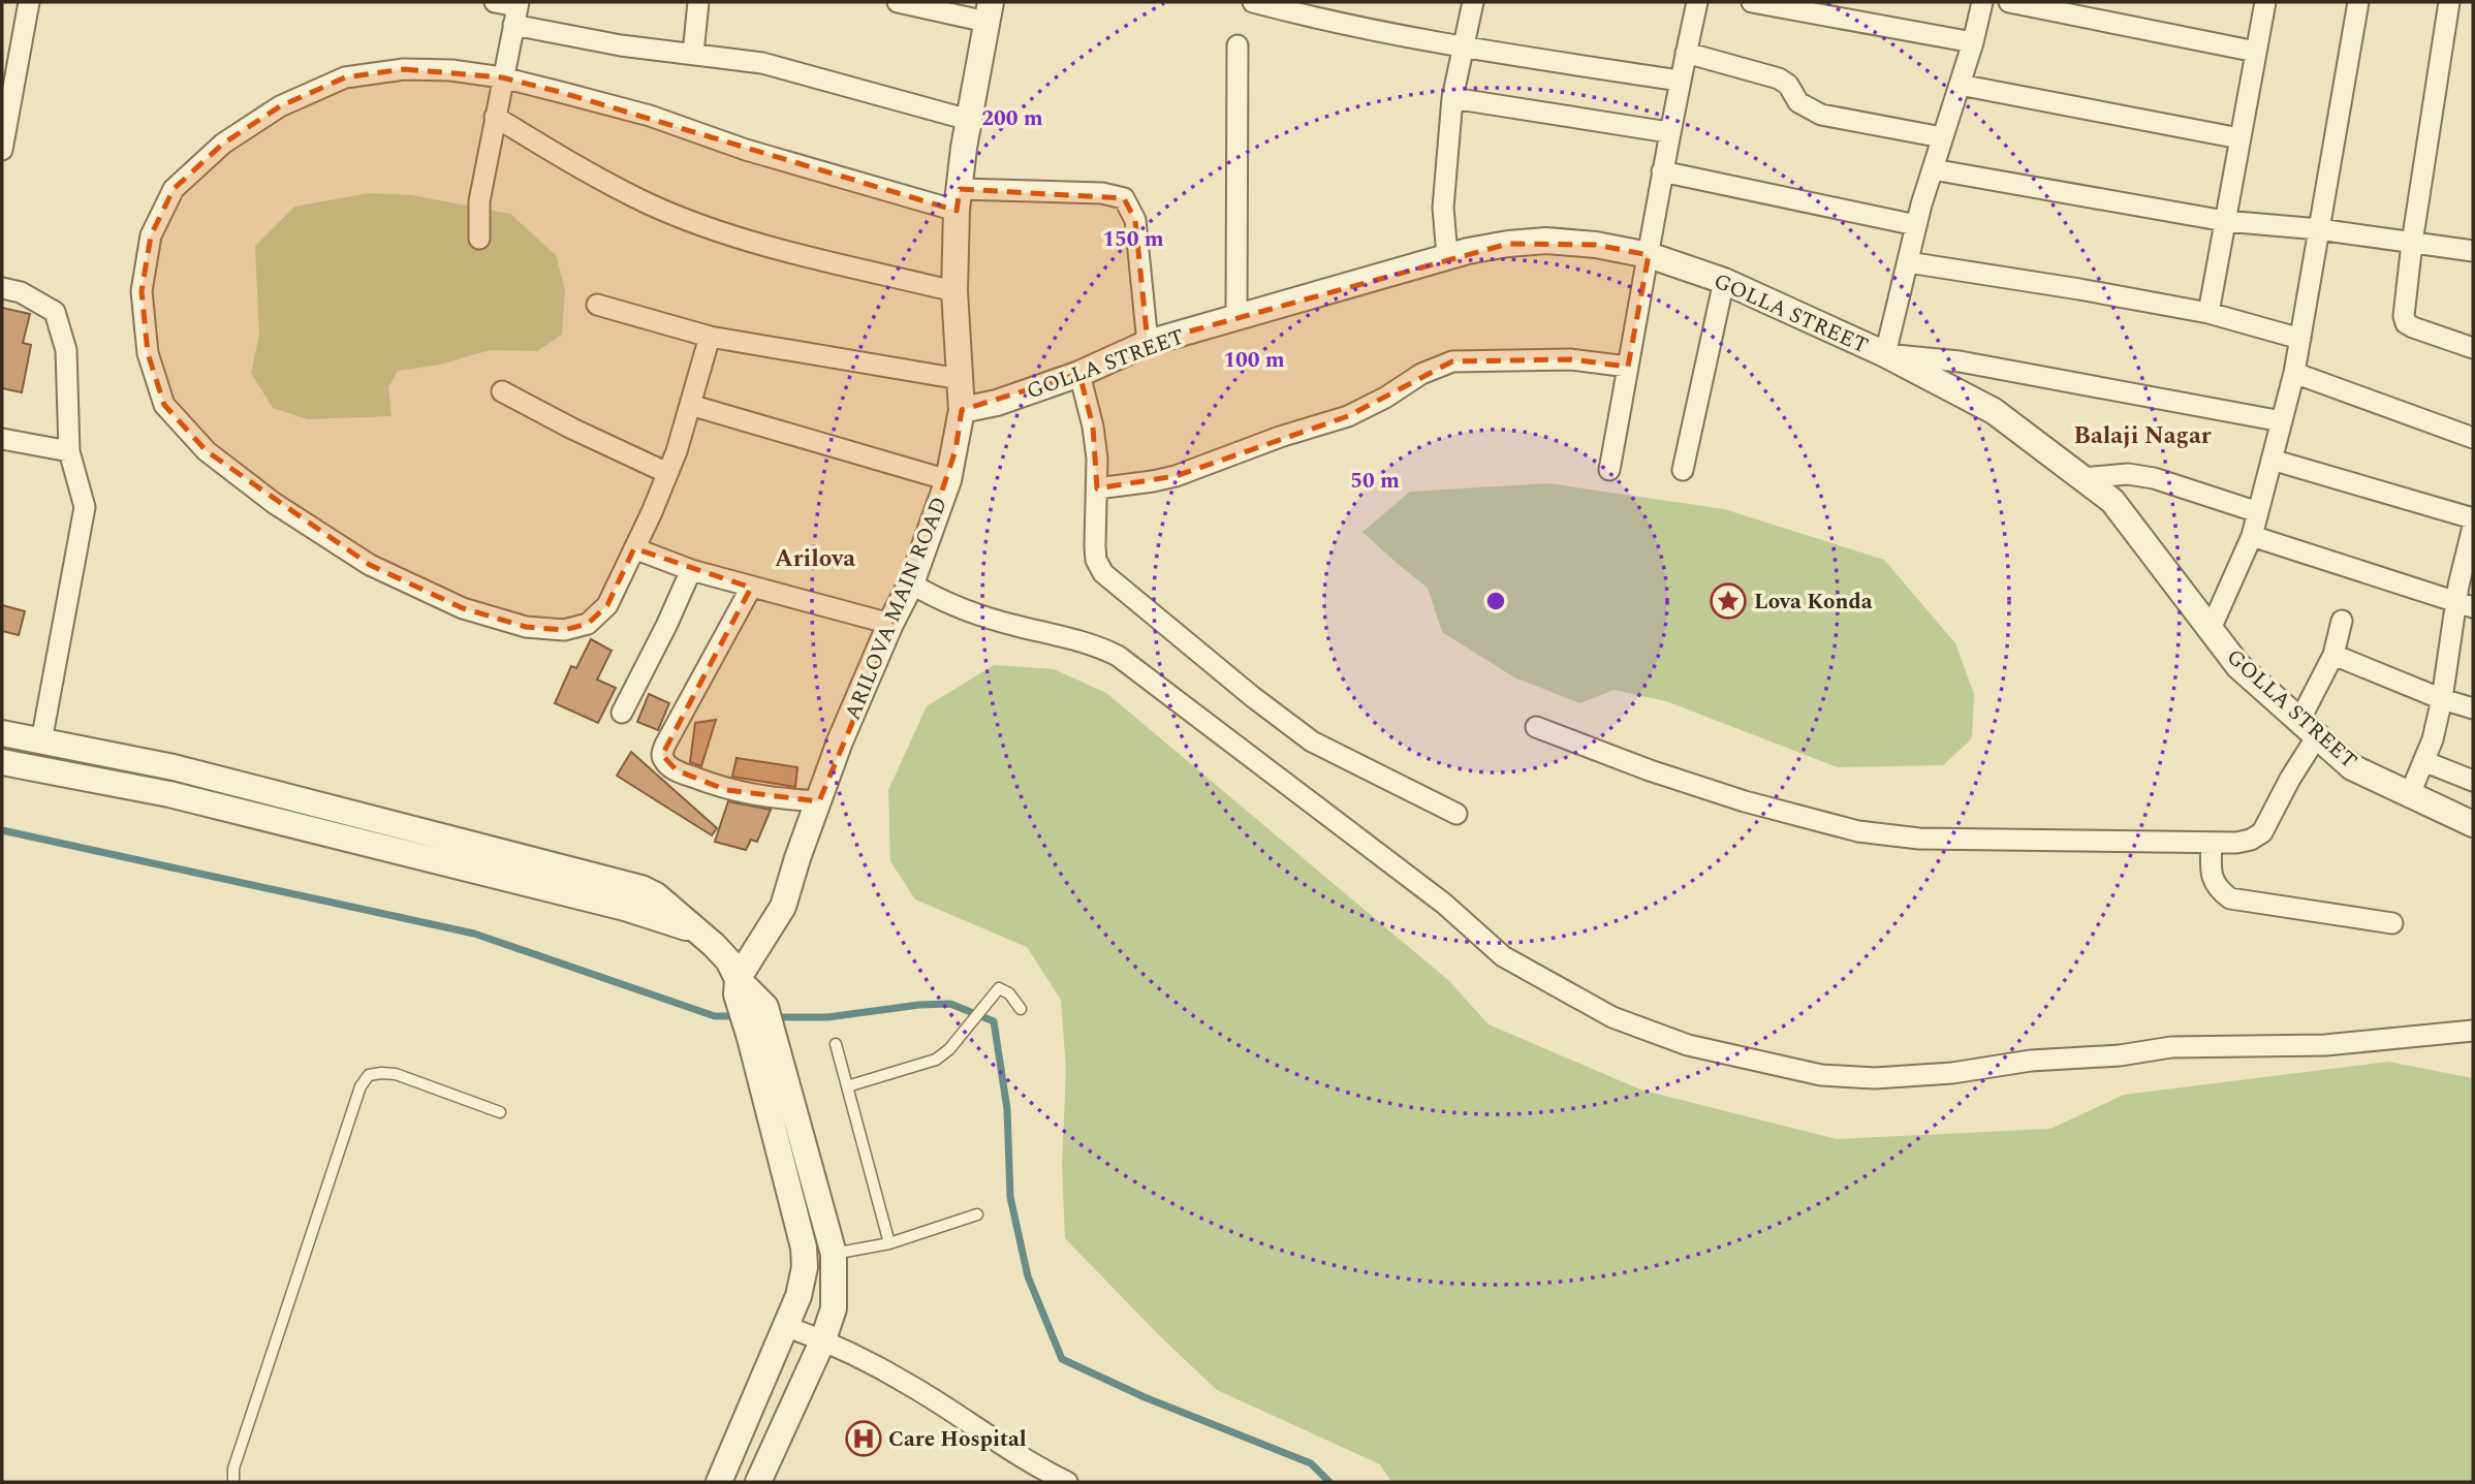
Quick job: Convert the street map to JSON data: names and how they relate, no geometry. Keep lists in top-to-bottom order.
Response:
{
  "streets": {
    "street": ["GOLLA STREET", "ARILOVA MAIN ROAD"]
  },
  "crossings": [
    ["GOLLA STREET", "ARILOVA MAIN ROAD"]
  ],
  "districts": ["Balaji Nagar", "Arilova"],
  "places": {
    "place": ["Lova Konda"],
    "hospital": ["Care Hospital"]
  },
  "rings": [
    "200 m",
    "150 m",
    "100 m",
    "50 m"
  ]
}
